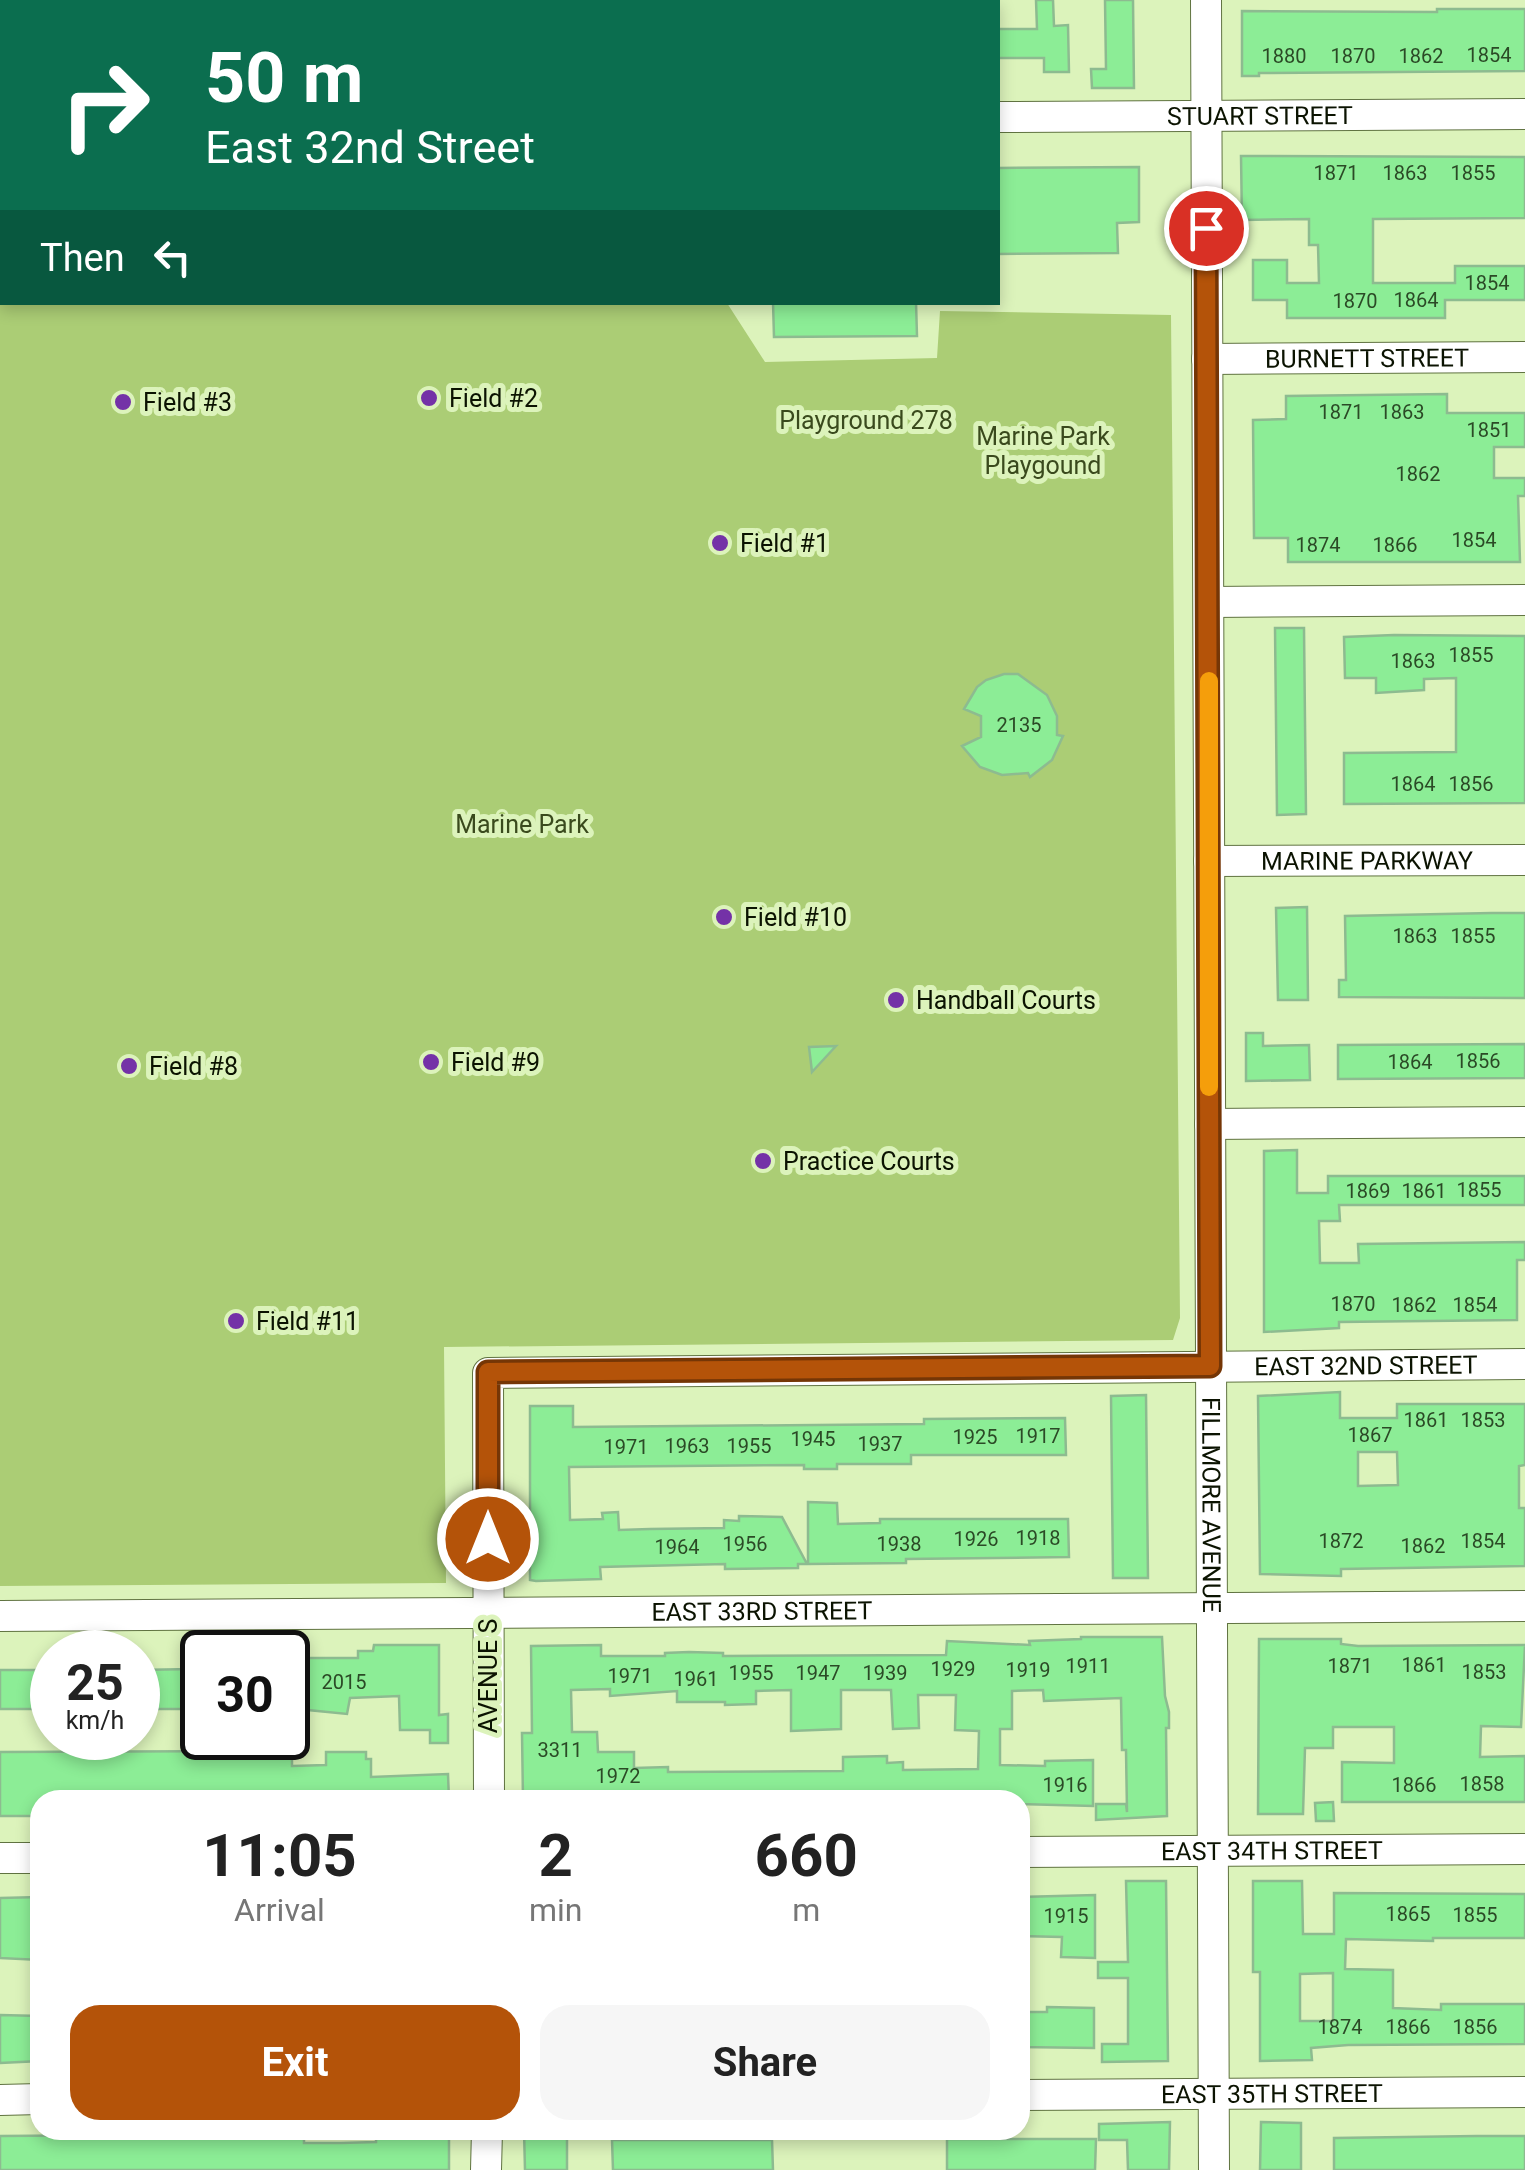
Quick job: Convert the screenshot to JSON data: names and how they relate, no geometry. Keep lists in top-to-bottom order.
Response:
{
  "streets": {
    "street": [
      "STUART STREET",
      "BURNETT STREET",
      "MARINE PARKWAY",
      "EAST 32ND STREET",
      "FILLMORE AVENUE",
      "EAST 33RD STREET",
      "AVENUE S",
      "EAST 34TH STREET",
      "EAST 35TH STREET"
    ]
  },
  "crossings": [
    ["STUART STREET", "FILLMORE AVENUE"],
    ["BURNETT STREET", "FILLMORE AVENUE"],
    ["MARINE PARKWAY", "FILLMORE AVENUE"],
    ["EAST 32ND STREET", "FILLMORE AVENUE"],
    ["EAST 32ND STREET", "AVENUE S"],
    ["FILLMORE AVENUE", "EAST 33RD STREET"],
    ["FILLMORE AVENUE", "EAST 34TH STREET"],
    ["FILLMORE AVENUE", "EAST 35TH STREET"],
    ["EAST 33RD STREET", "AVENUE S"]
  ],
  "parks": ["Playground 278", "Marine Park Playgound", "Marine Park"],
  "places": [
    "Field #2",
    "Field #3",
    "Field #1",
    "Field #10",
    "Handball Courts",
    "Field #9",
    "Field #8",
    "Practice Courts",
    "Field #11"
  ],
  "house_numbers": [
    "1854",
    "1880",
    "1870",
    "1862",
    "1871",
    "1863",
    "1855",
    "1854",
    "1864",
    "1870",
    "1871",
    "1863",
    "1851",
    "1862",
    "1854",
    "1874",
    "1866",
    "1855",
    "1863",
    "2135",
    "1864",
    "1856",
    "1863",
    "1855",
    "1856",
    "1864",
    "1855",
    "1869",
    "1861",
    "1870",
    "1862",
    "1854",
    "1861",
    "1853",
    "1867",
    "1917",
    "1925",
    "1945",
    "1937",
    "1963",
    "1955",
    "1971",
    "1918",
    "1926",
    "1872",
    "1854",
    "1956",
    "1938",
    "1862",
    "1964",
    "1861",
    "1911",
    "1871",
    "1929",
    "1919",
    "1853",
    "1955",
    "1947",
    "1939",
    "1971",
    "1961",
    "2015",
    "3311",
    "1972",
    "1858",
    "1916",
    "1866",
    "1865",
    "1855",
    "1915",
    "1874",
    "1866",
    "1856"
  ],
  "page": {
    "turn": ["50 m", "East 32nd Street"],
    "then": "Then",
    "speed": "25 km/h",
    "limit": "30",
    "eta": [
      "11:05",
      "Arrival",
      "2",
      "min",
      "660",
      "m"
    ],
    "buttons": ["Exit", "Share"]
  }
}
